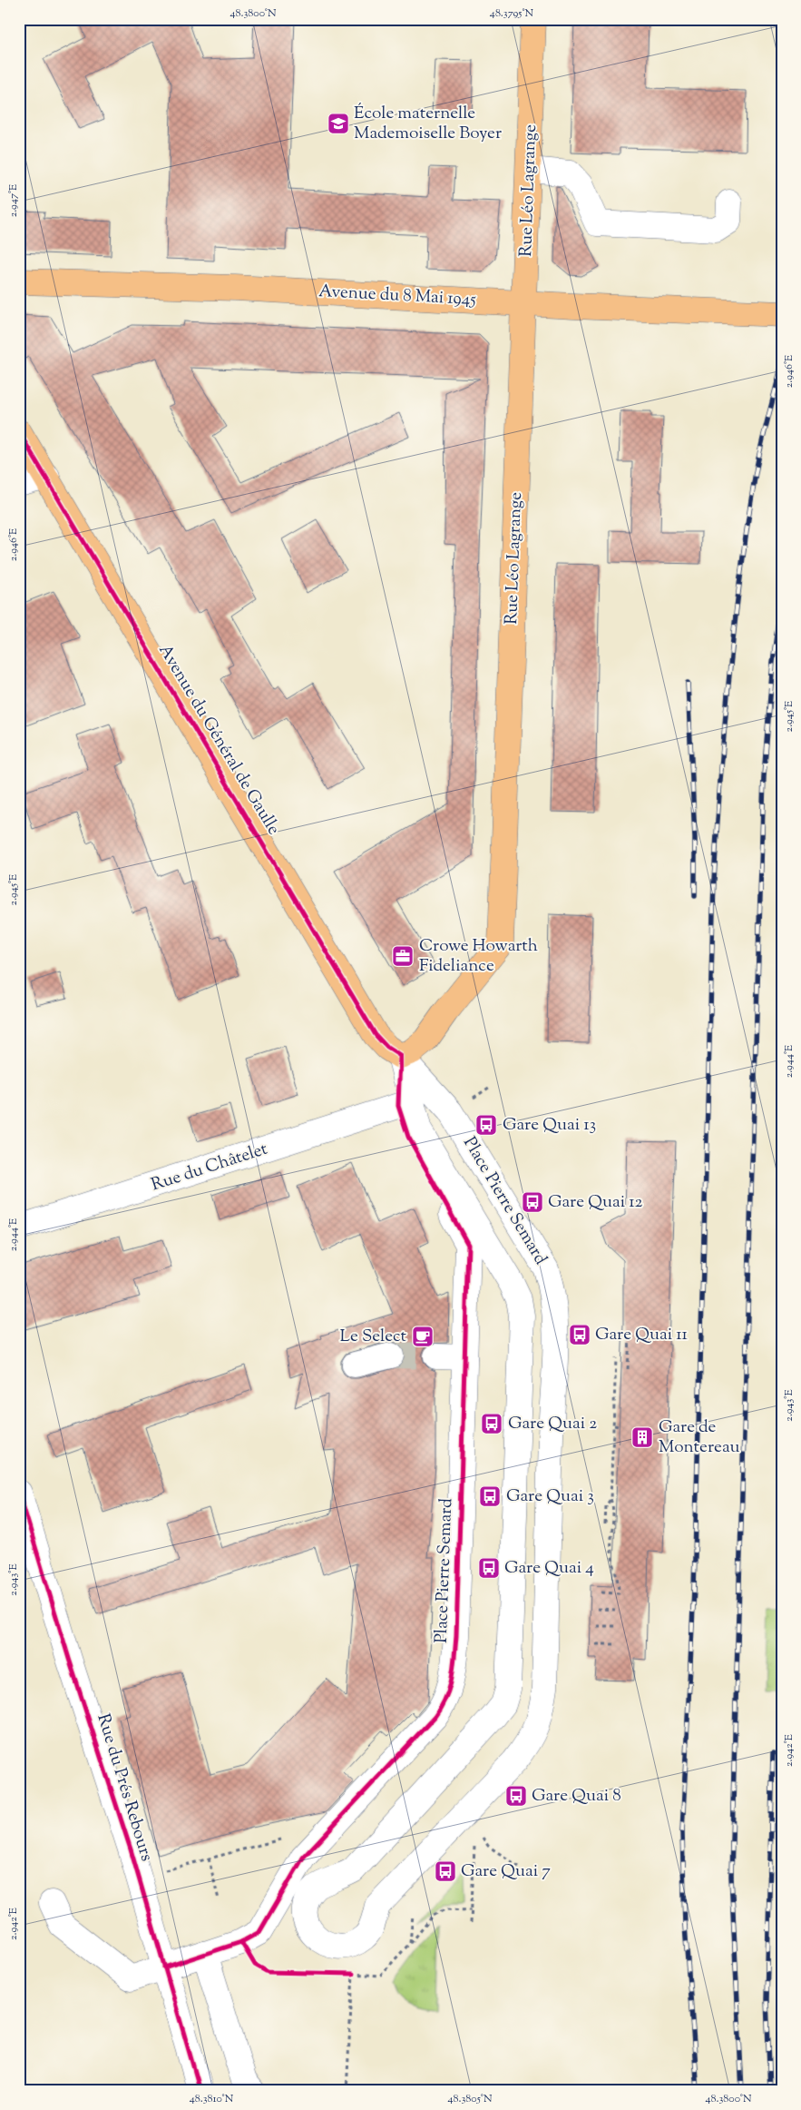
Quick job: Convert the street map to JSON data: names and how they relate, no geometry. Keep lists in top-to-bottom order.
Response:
{
  "streets": {
    "main road": ["Rue Léo Lagrange", "Avenue du 8 Mai 1945", "Avenue du Général de Gaulle"],
    "street": ["Rue du Châtelet", "Place Pierre Semard", "Rue du Prés Rebours"]
  },
  "crossings": [
    ["Rue Léo Lagrange", "Avenue du 8 Mai 1945"],
    ["Rue Léo Lagrange", "Avenue du Général de Gaulle"],
    ["Rue Léo Lagrange", "Place Pierre Semard"],
    ["Avenue du Général de Gaulle", "Place Pierre Semard"],
    ["Rue du Châtelet", "Place Pierre Semard"],
    ["Place Pierre Semard", "Rue du Prés Rebours"]
  ],
  "places": {
    "school or university": ["École maternelle Mademoiselle Boyer"],
    "office": ["Crowe Howarth Fideliance"],
    "bus stop": [
      "Gare Quai 13",
      "Gare Quai 12",
      "Gare Quai 11",
      "Gare Quai 2",
      "Gare Quai 3",
      "Gare Quai 4",
      "Gare Quai 8",
      "Gare Quai 7"
    ],
    "cafe": ["Le Select"],
    "building": ["Gare de Montereau"]
  },
  "coordinates": [
    "48.3800°N",
    "48.3795°N",
    "2.947°E",
    "2.946°E",
    "2.945°E",
    "2.944°E",
    "2.943°E",
    "2.942°E",
    "48.3810°N",
    "48.3805°N"
  ]
}
